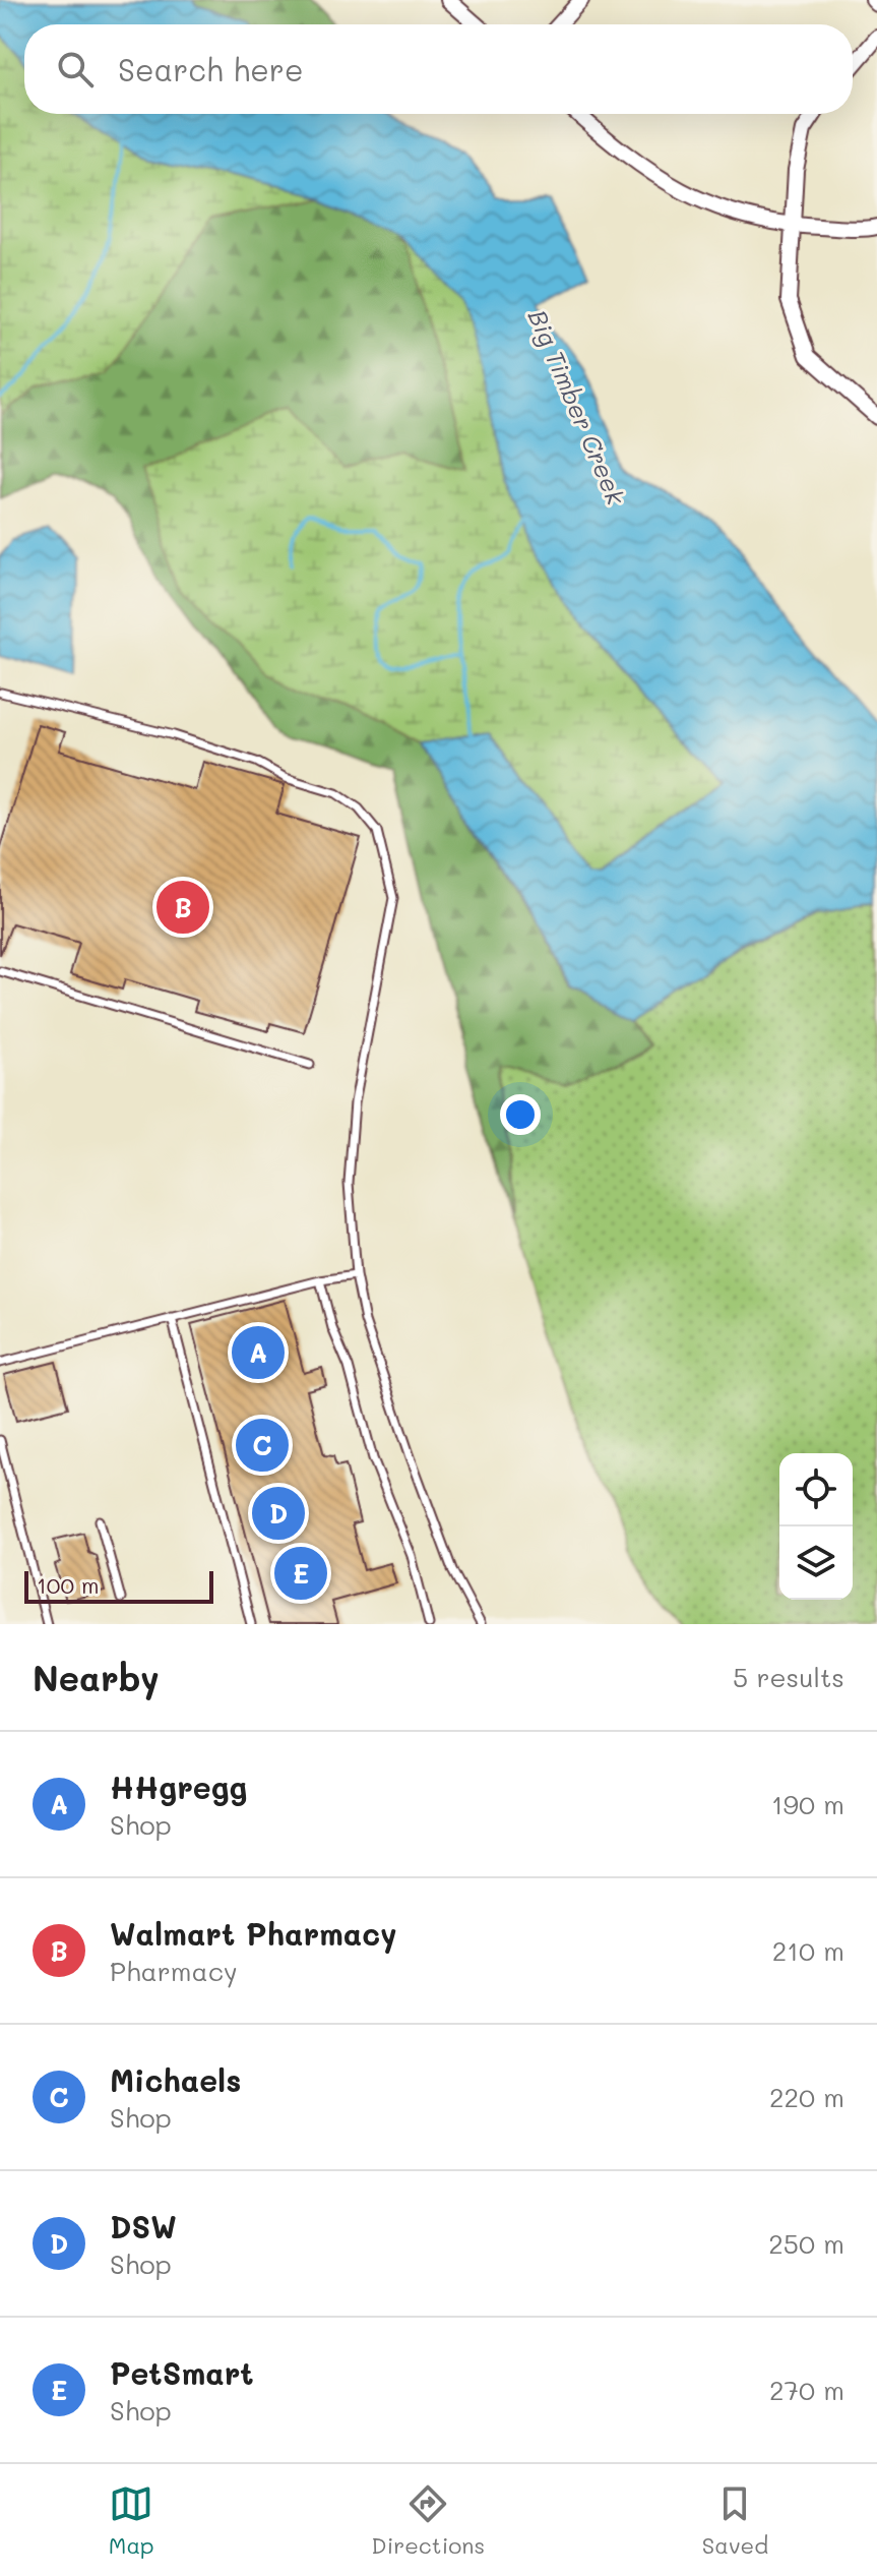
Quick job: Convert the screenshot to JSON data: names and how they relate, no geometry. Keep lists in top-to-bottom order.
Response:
{
  "water": ["Big Timber Creek"],
  "scale_bar": "100 m",
  "page": {
    "search": "Search here",
    "pins": [
      "B",
      "A",
      "C",
      "D",
      "E"
    ],
    "scale": "100 m",
    "heading": ["Nearby", "5 results"],
    "list": [
      {
        "mark": "A",
        "name": "HHgregg",
        "note": "Shop",
        "value": "190 m"
      },
      {
        "mark": "B",
        "name": "Walmart Pharmacy",
        "note": "Pharmacy",
        "value": "210 m"
      },
      {
        "mark": "C",
        "name": "Michaels",
        "note": "Shop",
        "value": "220 m"
      },
      {
        "mark": "D",
        "name": "DSW",
        "note": "Shop",
        "value": "250 m"
      },
      {
        "mark": "E",
        "name": "PetSmart",
        "note": "Shop",
        "value": "270 m"
      }
    ],
    "nav": ["Map", "Directions", "Saved"]
  }
}
